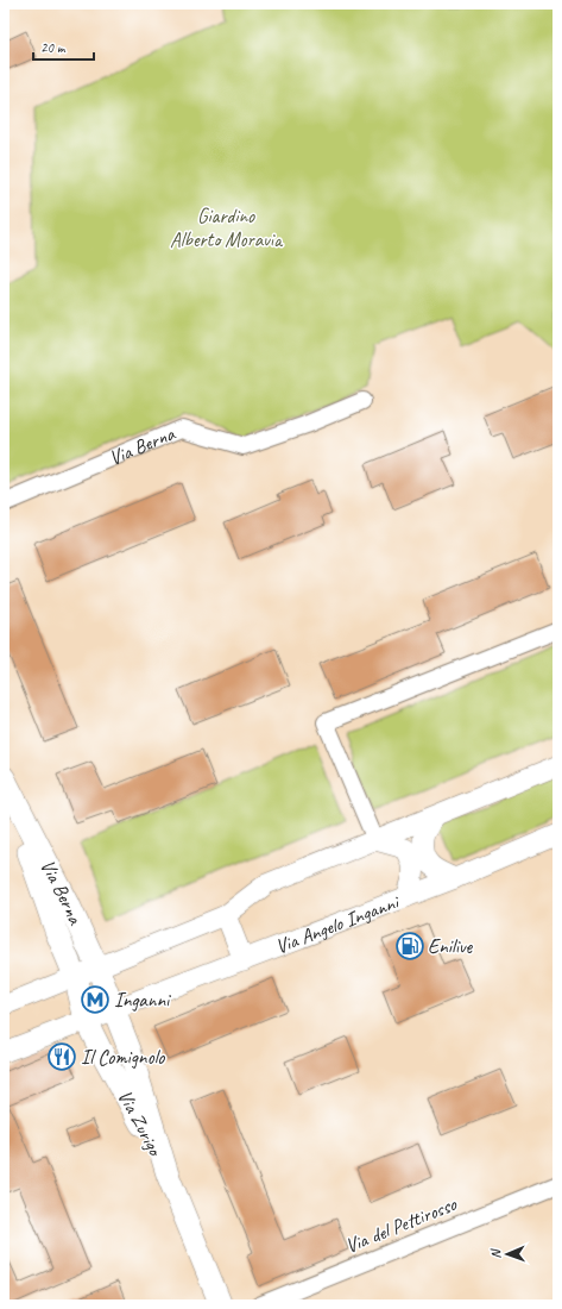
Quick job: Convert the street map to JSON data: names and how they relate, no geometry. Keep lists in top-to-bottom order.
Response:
{
  "streets": {
    "main road": ["Via Berna", "Via Zurigo"],
    "street": ["Via Angelo Inganni", "Via del Pettirosso"]
  },
  "crossings": [
    ["Via Berna", "Via Angelo Inganni"],
    ["Via Berna", "Via Zurigo"],
    ["Via Angelo Inganni", "Via Zurigo"]
  ],
  "parks": ["Giardino Alberto Moravia"],
  "places": {
    "fuel station": ["Enilive"],
    "metro station": ["Inganni"],
    "restaurant": ["Il Comignolo"]
  },
  "scale_bar": "20 m",
  "north": "left"
}
